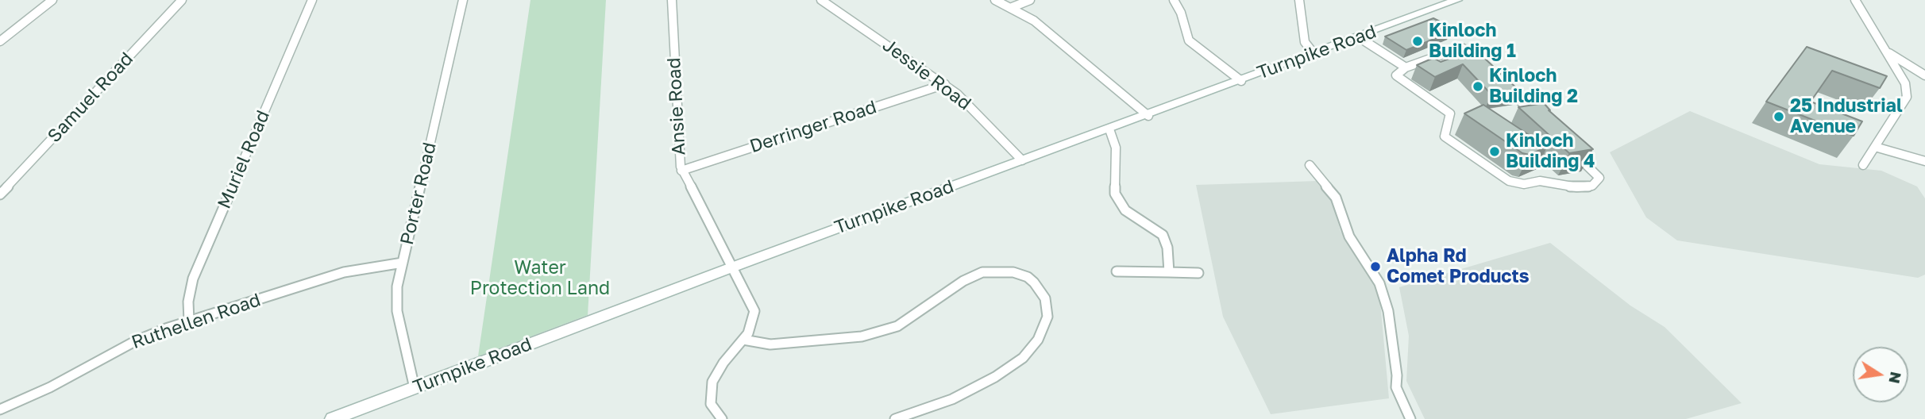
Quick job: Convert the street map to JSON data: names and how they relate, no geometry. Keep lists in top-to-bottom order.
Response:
{
  "streets": {
    "main road": ["Turnpike Road"],
    "street": [
      "Jessie Road",
      "Samuel Road",
      "Ansie Road",
      "Derringer Road",
      "Muriel Road",
      "Porter Road",
      "Ruthellen Road"
    ]
  },
  "crossings": [
    ["Turnpike Road", "Jessie Road"],
    ["Turnpike Road", "Ansie Road"],
    ["Turnpike Road", "Porter Road"],
    ["Jessie Road", "Derringer Road"],
    ["Ansie Road", "Derringer Road"],
    ["Muriel Road", "Ruthellen Road"],
    ["Porter Road", "Ruthellen Road"]
  ],
  "parks": ["Water Protection Land"],
  "places": [
    "Kinloch Building 1",
    "Kinloch Building 2",
    "25 Industrial Avenue",
    "Kinloch Building 4",
    "Alpha Rd Comet Products"
  ],
  "north": "right"
}
